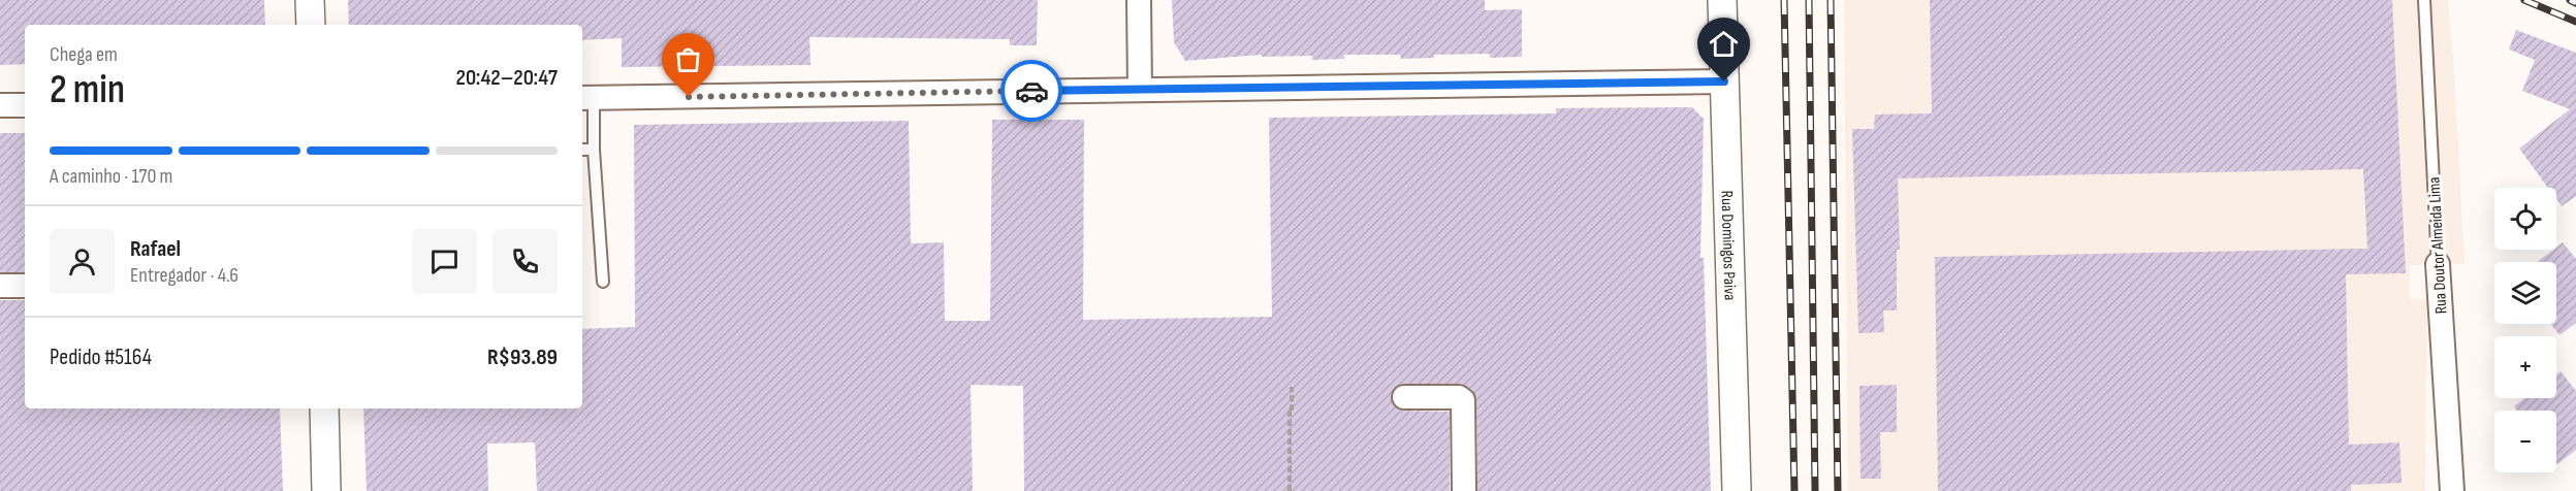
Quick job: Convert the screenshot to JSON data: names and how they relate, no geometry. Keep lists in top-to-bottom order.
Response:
{
  "streets": {
    "street": ["Rua Domingos Paiva", "Rua Doutor Almeida Lima"]
  },
  "page": {
    "heading": ["2 min", "Chega em", "20:42–20:47"],
    "panel": [
      "Rafael",
      "Entregador · 4.6",
      "Pedido #5164",
      "R$93.89"
    ],
    "bar": "A caminho · 170 m",
    "map_buttons": ["+", "−"]
  }
}
